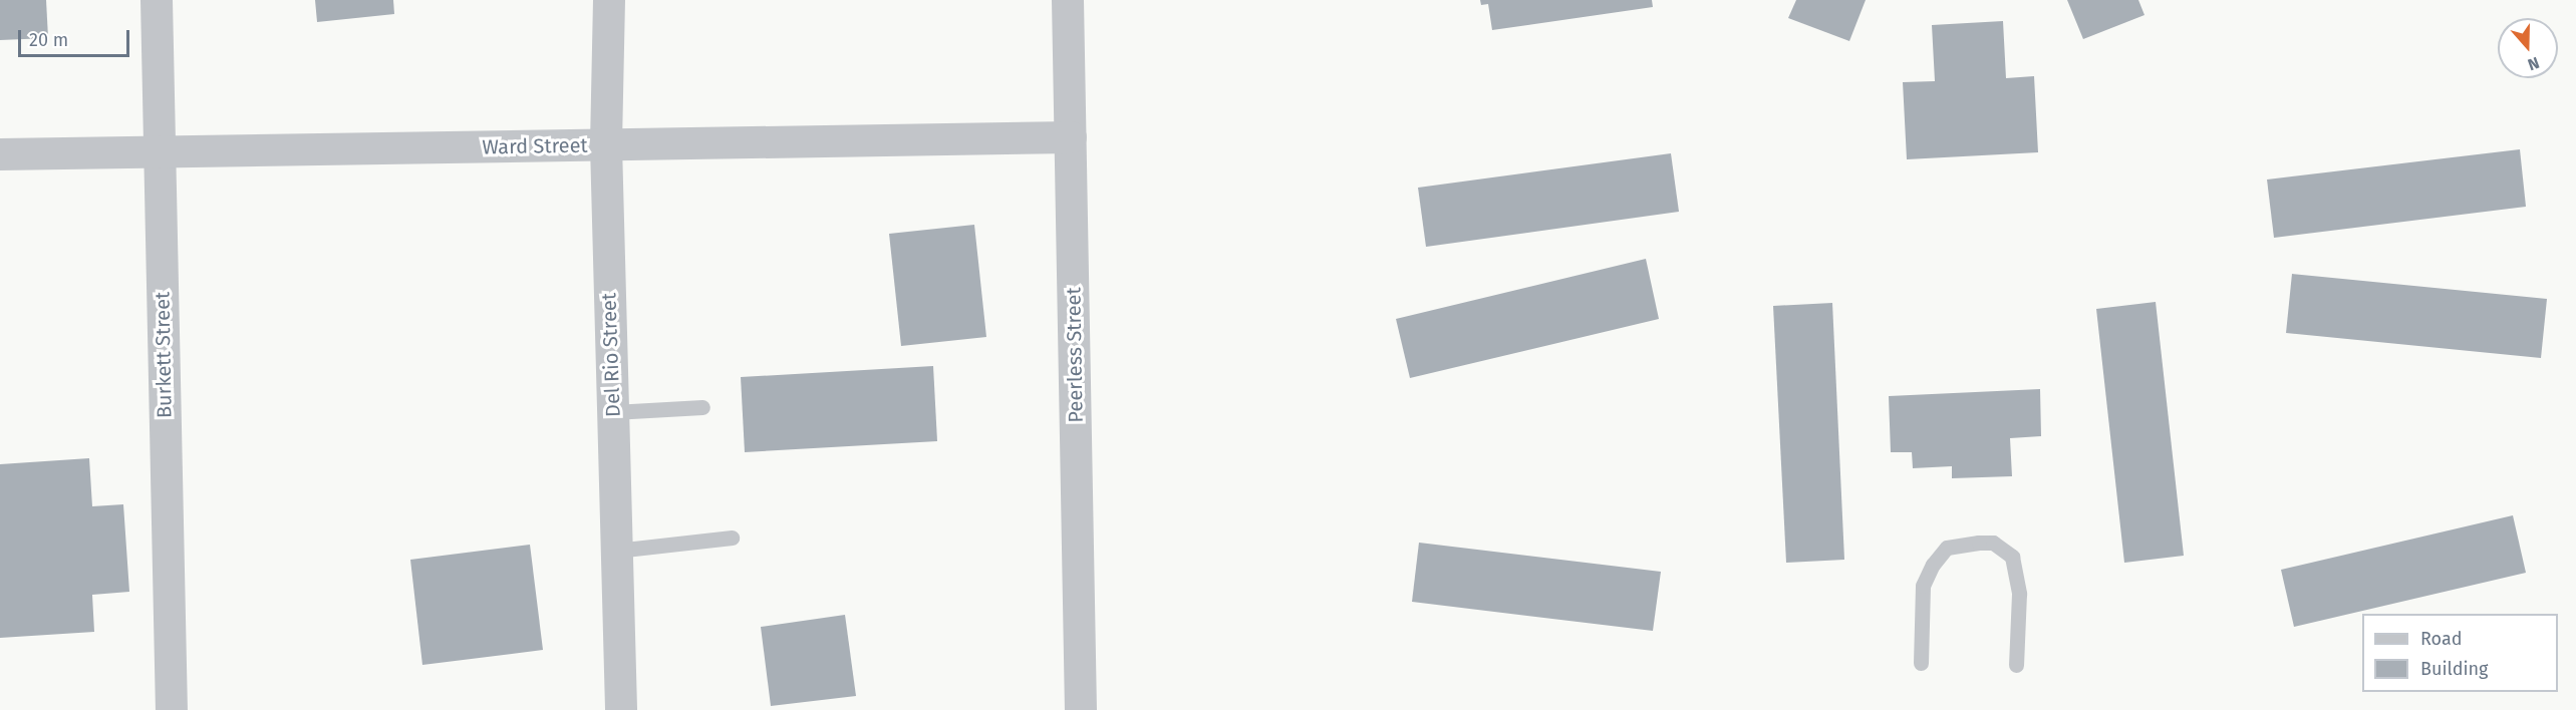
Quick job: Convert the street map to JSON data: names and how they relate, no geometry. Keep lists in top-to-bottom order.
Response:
{
  "streets": {
    "street": [
      "Ward Street",
      "Burkett Street",
      "Del Rio Street",
      "Peerless Street"
    ]
  },
  "crossings": [
    ["Ward Street", "Burkett Street"],
    ["Ward Street", "Del Rio Street"],
    ["Ward Street", "Peerless Street"]
  ],
  "legend": ["Road", "Building"],
  "scale_bar": "20 m",
  "north": "bottom"
}
